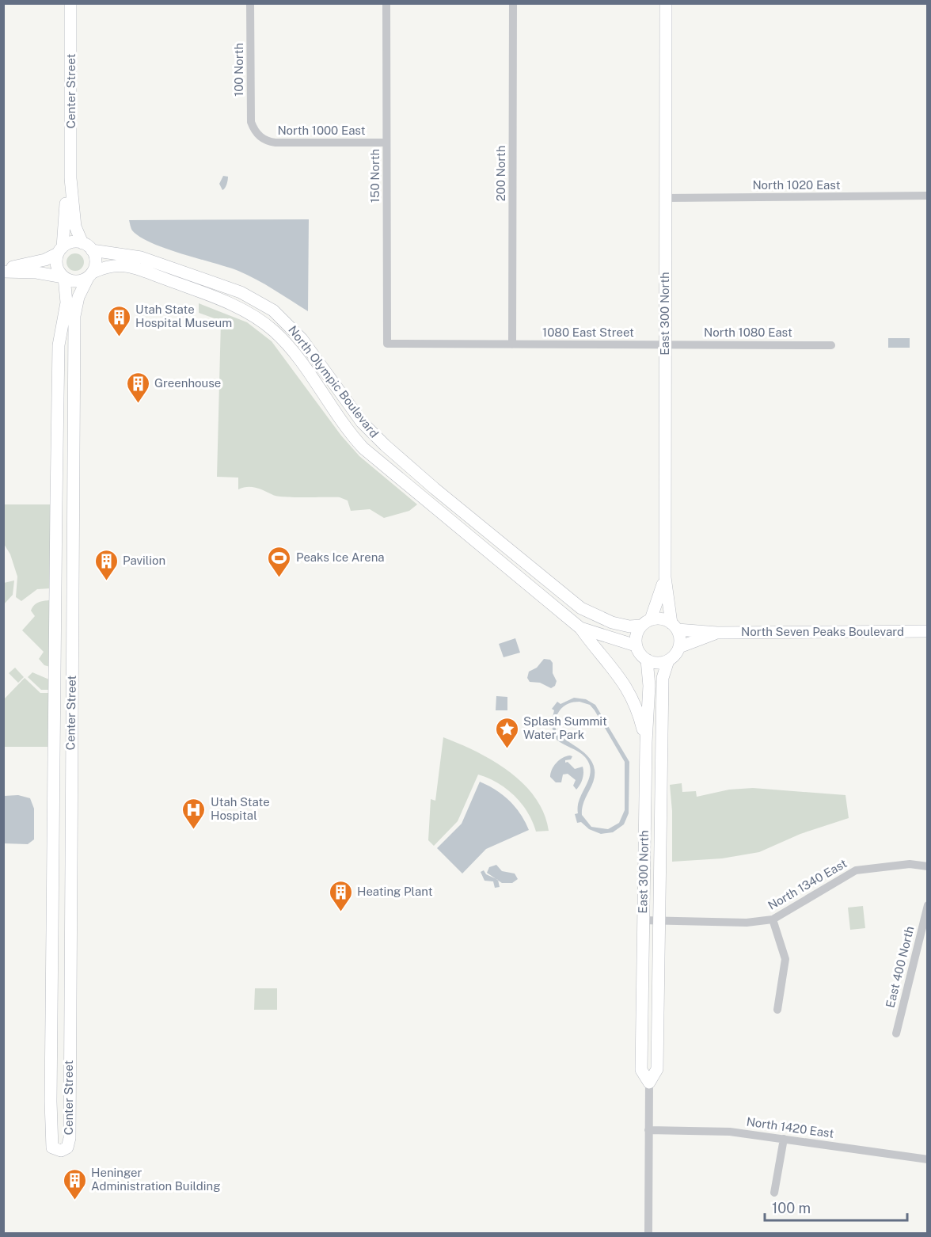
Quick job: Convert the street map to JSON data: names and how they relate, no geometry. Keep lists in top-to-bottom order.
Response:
{
  "streets": {
    "street": [
      "100 North",
      "Center Street",
      "North 1000 East",
      "200 North",
      "150 North",
      "North 1020 East",
      "East 300 North",
      "1080 East Street",
      "North 1080 East",
      "North Olympic Boulevard",
      "North Seven Peaks Boulevard",
      "North 1340 East",
      "East 400 North",
      "North 1420 East"
    ]
  },
  "crossings": [
    ["100 North", "North 1000 East"],
    ["Center Street", "North Olympic Boulevard"],
    ["North 1000 East", "150 North"],
    ["200 North", "150 North"],
    ["200 North", "1080 East Street"],
    ["150 North", "1080 East Street"],
    ["North 1020 East", "East 300 North"],
    ["East 300 North", "1080 East Street"],
    ["East 300 North", "North 1080 East"],
    ["East 300 North", "North Olympic Boulevard"],
    ["East 300 North", "North Seven Peaks Boulevard"],
    ["East 300 North", "North 1340 East"],
    ["East 300 North", "North 1420 East"],
    ["1080 East Street", "North 1080 East"],
    ["North Olympic Boulevard", "North Seven Peaks Boulevard"]
  ],
  "places": {
    "building": [
      "Utah State Hospital Museum",
      "Greenhouse",
      "Pavilion",
      "Heating Plant",
      "Heninger Administration Building"
    ],
    "sports": ["Peaks Ice Arena"],
    "place": ["Splash Summit Water Park"],
    "hospital": ["Utah State Hospital"]
  },
  "scale_bar": "100 m"
}
